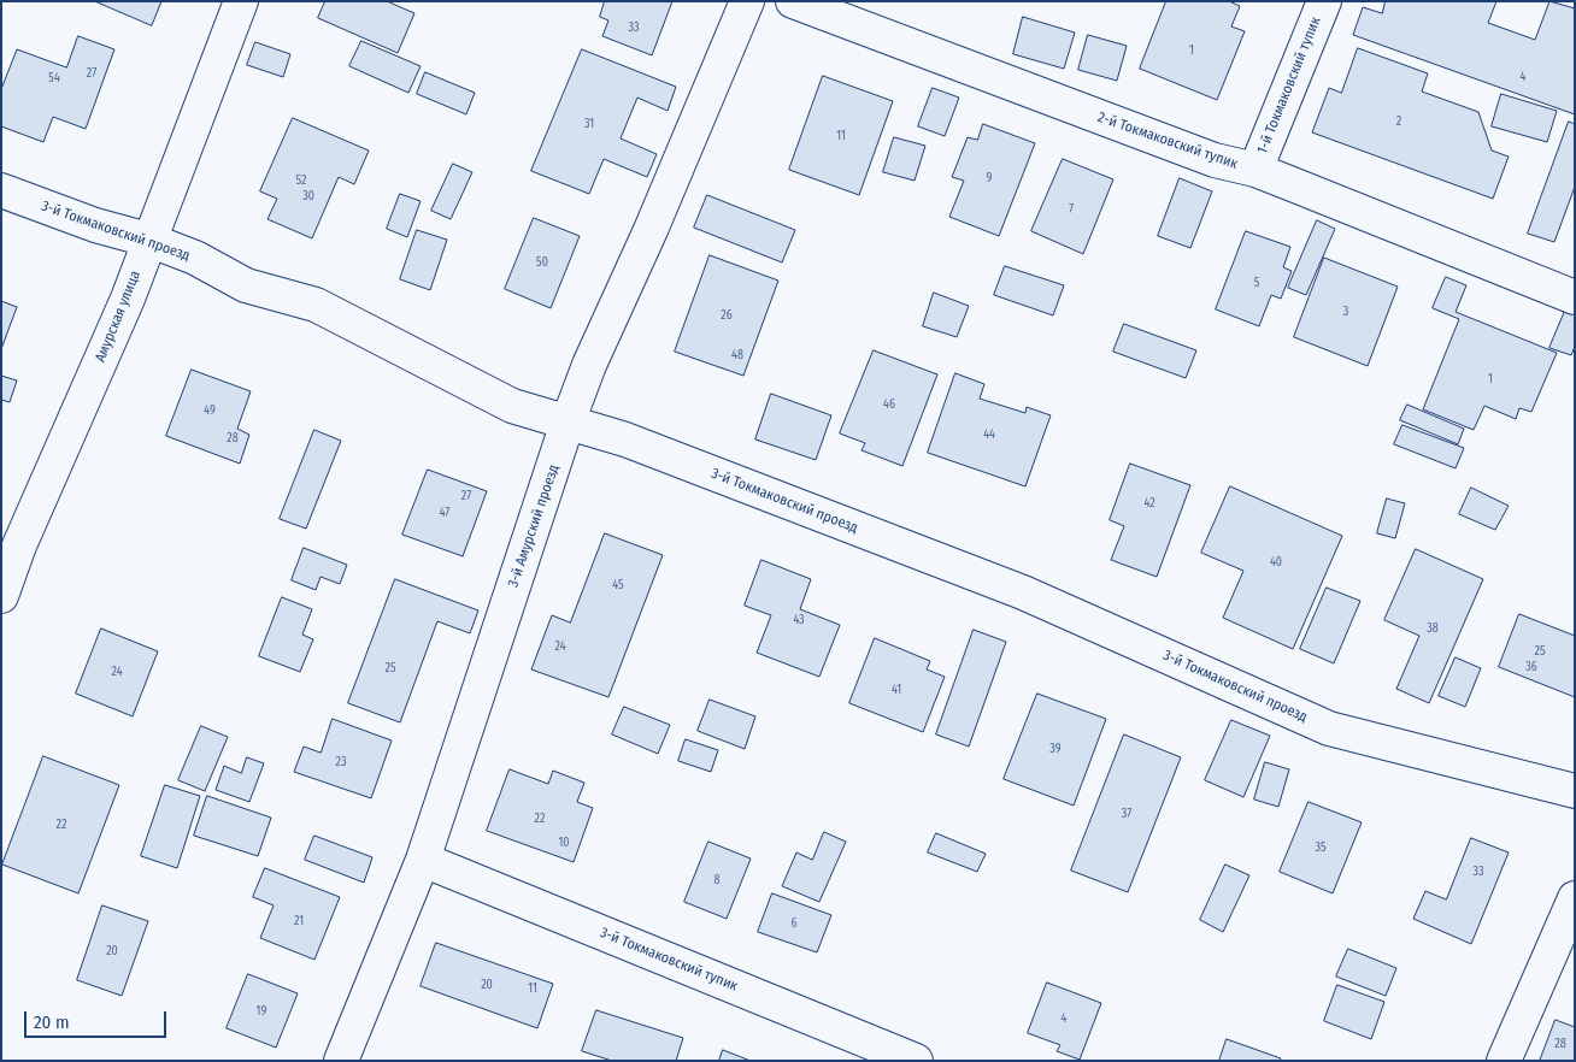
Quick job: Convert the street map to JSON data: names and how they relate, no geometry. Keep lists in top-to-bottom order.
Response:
{
  "streets": {
    "street": [
      "1-й Токмаковский тупик",
      "2-й Токмаковский тупик",
      "3-й Токмаковский проезд",
      "Амурская улица",
      "3-й Амурский проезд",
      "3-й Токмаковский тупик"
    ]
  },
  "crossings": [
    ["1-й Токмаковский тупик", "2-й Токмаковский тупик"],
    ["3-й Токмаковский проезд", "Амурская улица"],
    ["3-й Токмаковский проезд", "3-й Амурский проезд"],
    ["3-й Амурский проезд", "3-й Токмаковский тупик"]
  ],
  "house_numbers": [
    "33",
    "1",
    "27",
    "4",
    "54",
    "2",
    "31",
    "11",
    "9",
    "52",
    "30",
    "7",
    "50",
    "5",
    "3",
    "26",
    "48",
    "1",
    "46",
    "49",
    "44",
    "28",
    "27",
    "42",
    "47",
    "40",
    "45",
    "43",
    "38",
    "24",
    "25",
    "36",
    "25",
    "24",
    "41",
    "39",
    "23",
    "37",
    "22",
    "22",
    "10",
    "35",
    "33",
    "8",
    "21",
    "6",
    "20",
    "20",
    "11",
    "19",
    "4",
    "28"
  ],
  "scale_bar": "20 m"
}
